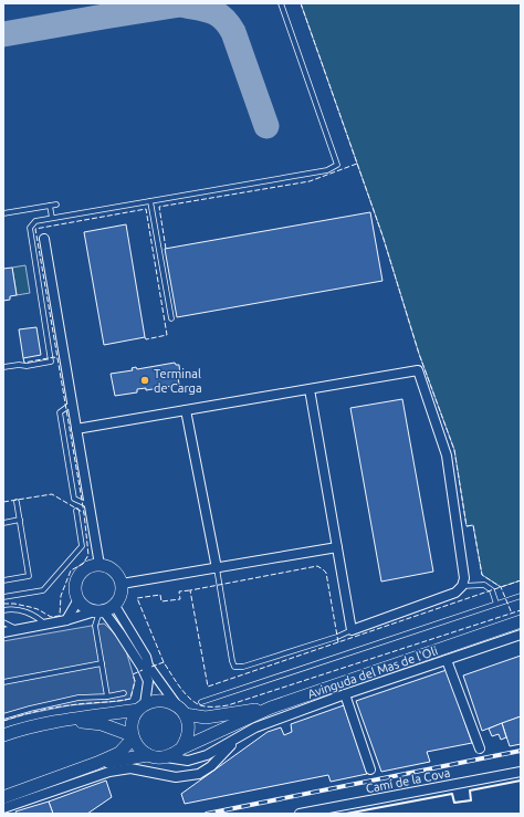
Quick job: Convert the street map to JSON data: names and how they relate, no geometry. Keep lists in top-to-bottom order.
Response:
{
  "streets": {
    "street": ["Avinguda del Mas de l'Oli", "Camí de la Cova"]
  },
  "places": ["Terminal de Carga"]
}
